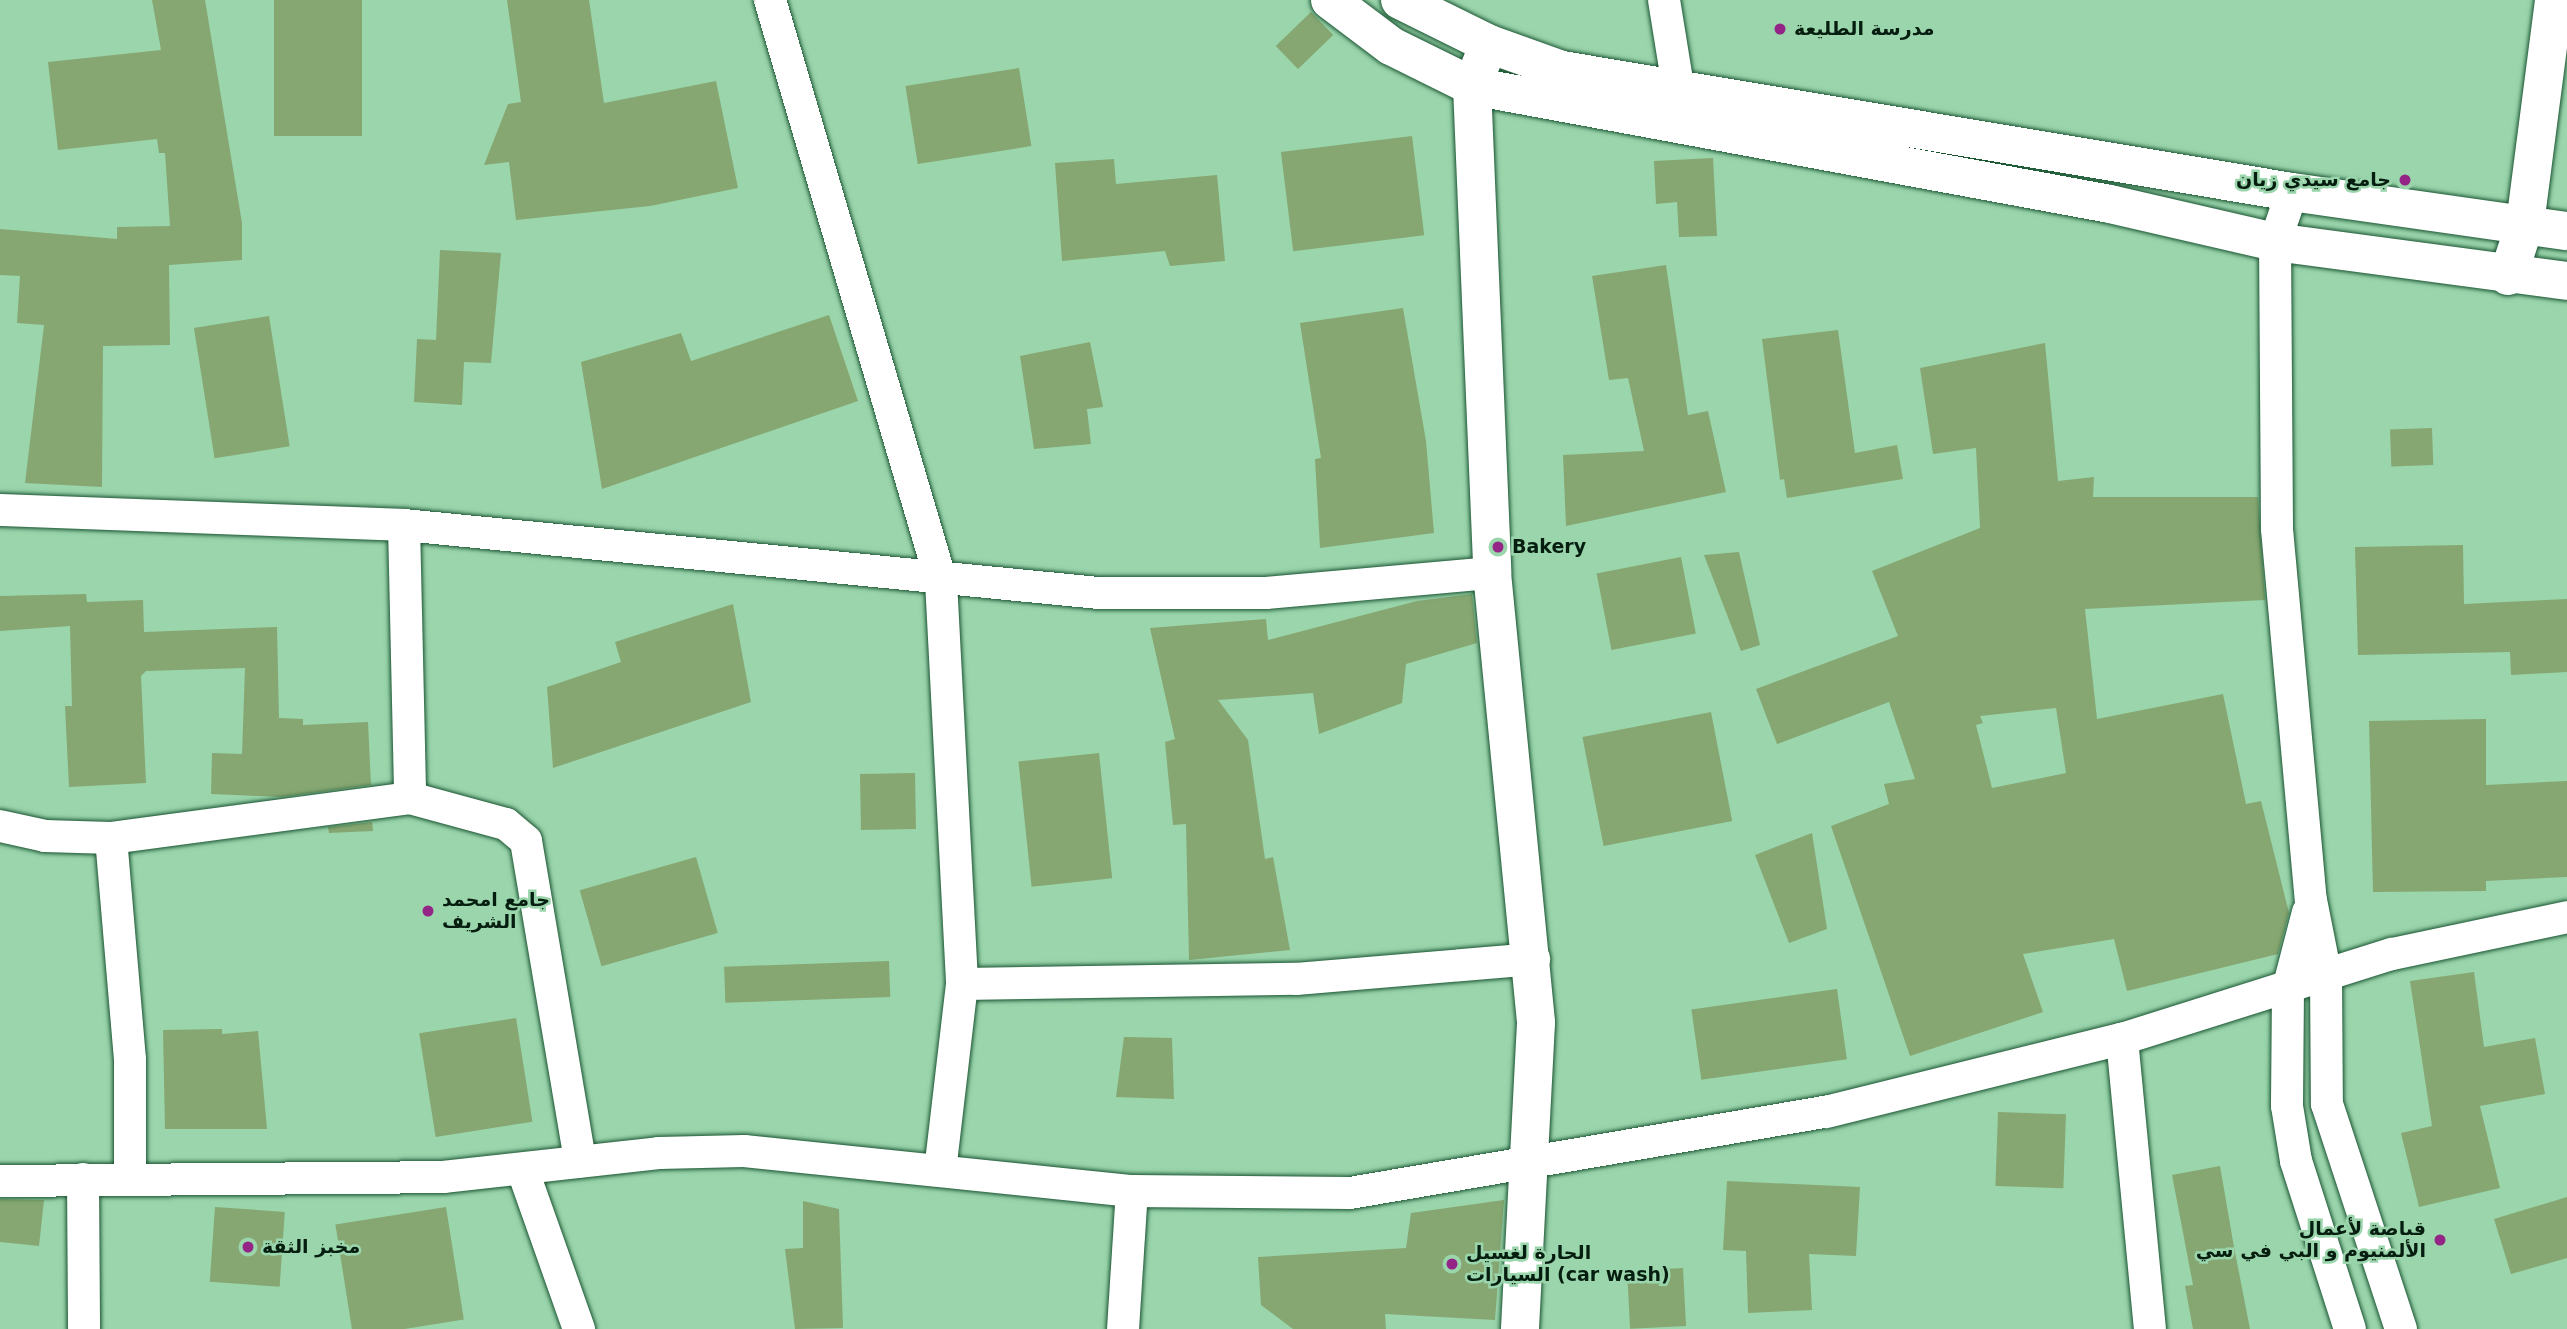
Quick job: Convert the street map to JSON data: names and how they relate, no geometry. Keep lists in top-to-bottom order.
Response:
{
  "places": [
    "مدرسة الطليعة",
    "جامع سيدي زيان",
    "Bakery",
    "جامع امحمد الشريف",
    "قباصة لأعمال الألمنيوم و البي في سي",
    "مخبز الثقة",
    "الحارة لغسيل السيارات (car wash)"
  ]
}
